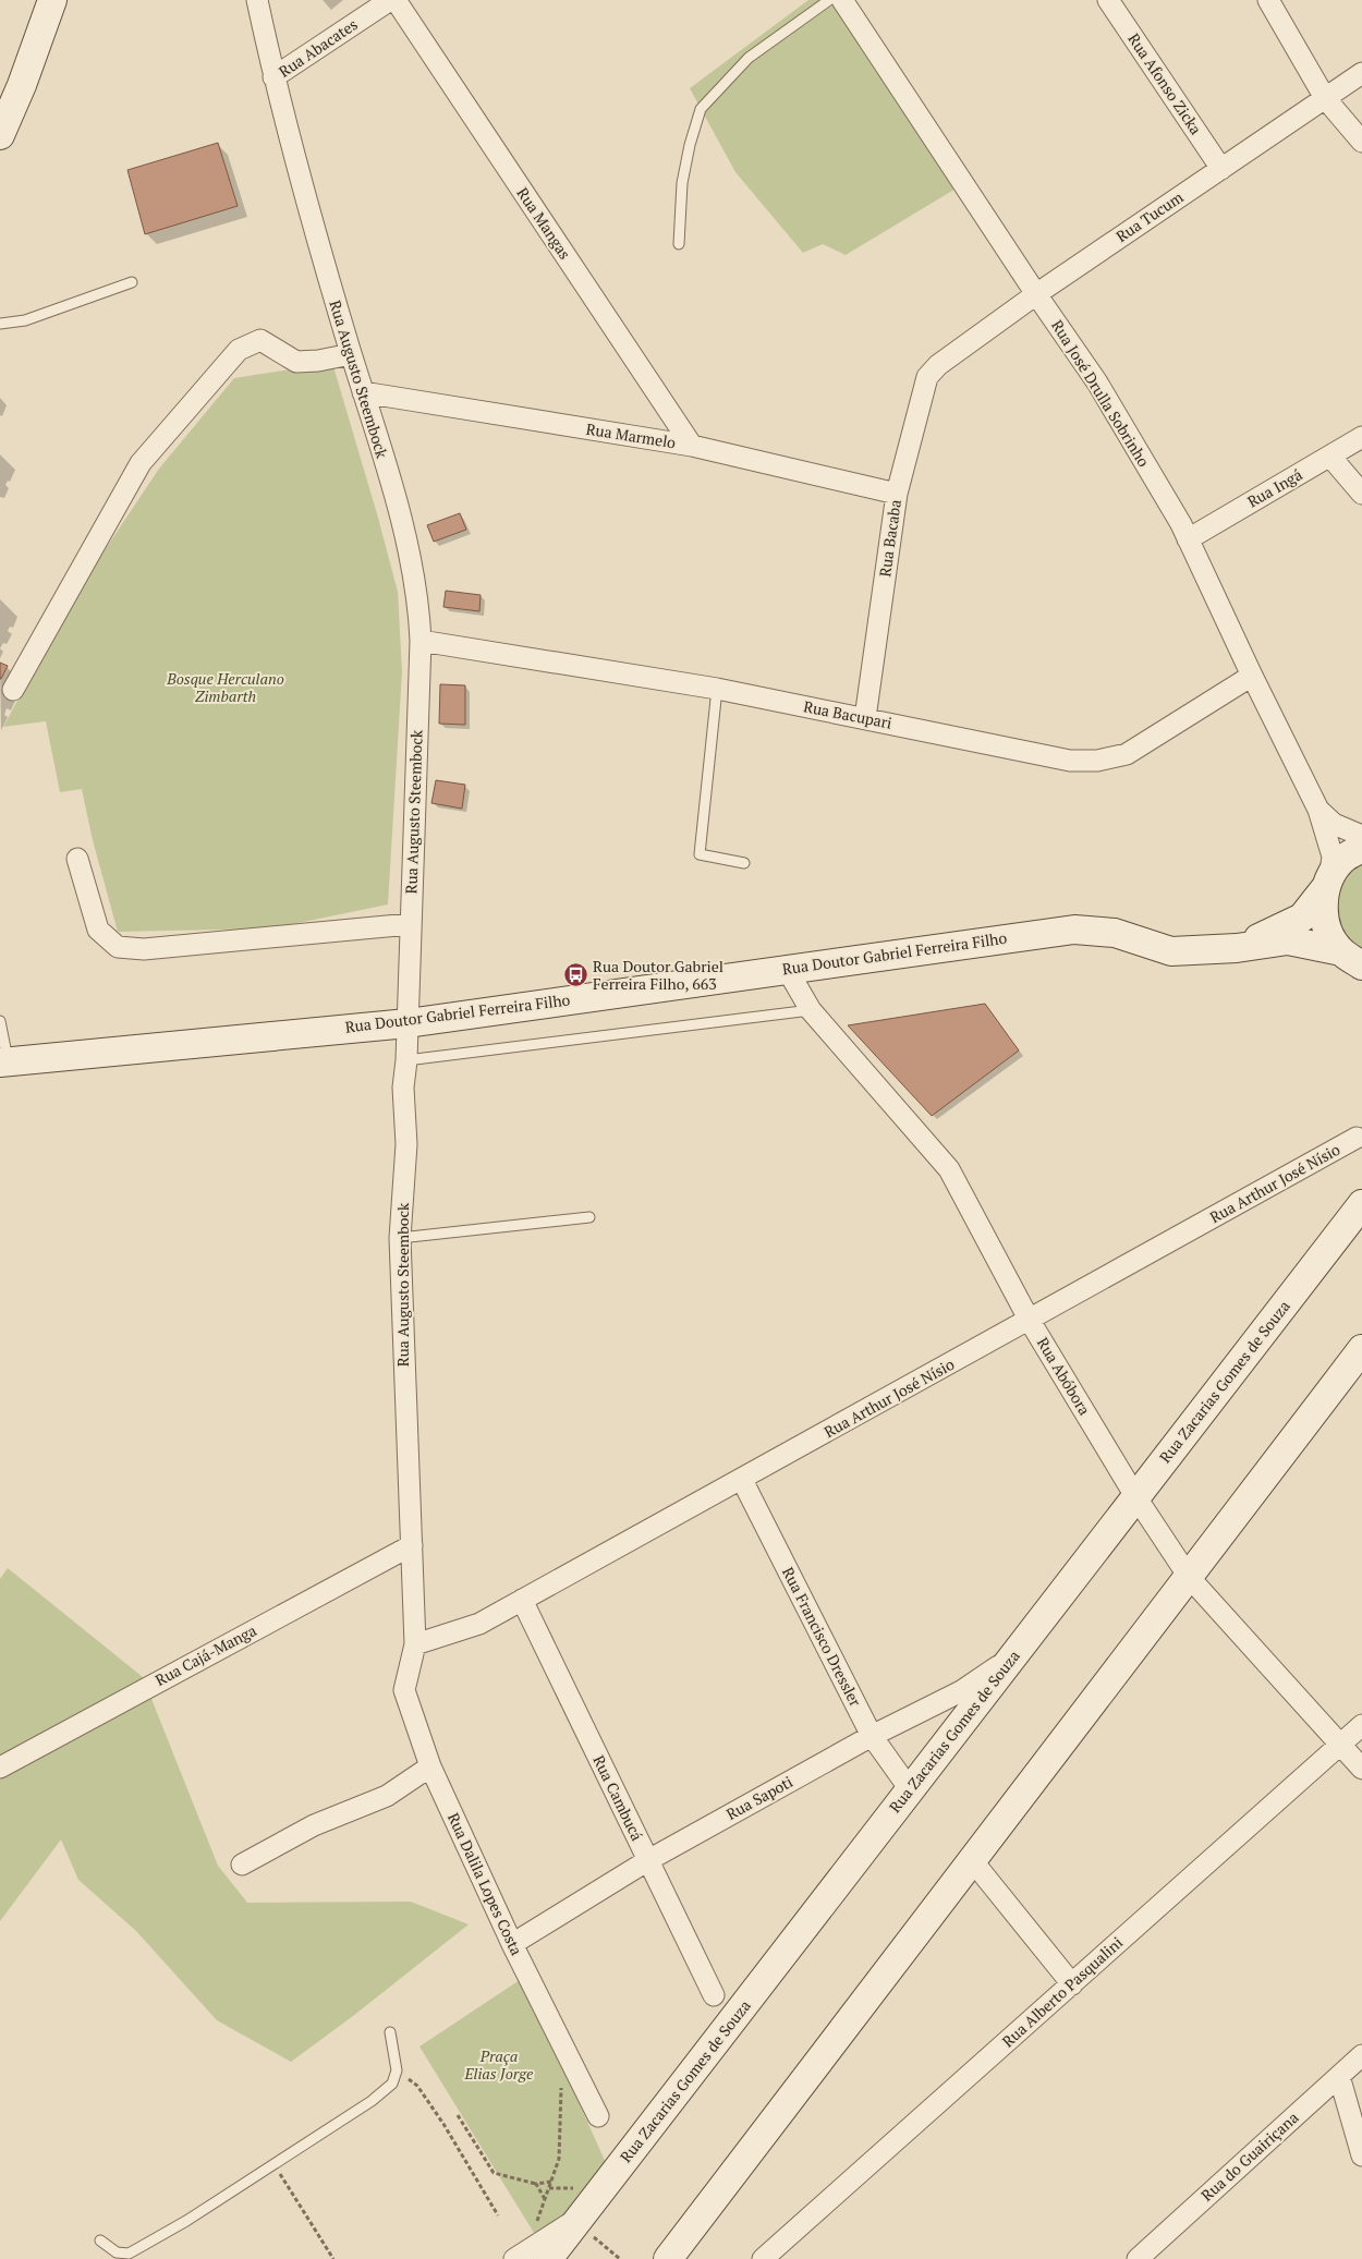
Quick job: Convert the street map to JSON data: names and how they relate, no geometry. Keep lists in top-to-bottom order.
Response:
{
  "streets": {
    "main road": ["Rua Doutor Gabriel Ferreira Filho", "Rua Zacarias Gomes de Souza"],
    "street": [
      "Rua Abacates",
      "Rua Afonso Zicka",
      "Rua Tucum",
      "Rua Mangas",
      "Rua Augusto Steembock",
      "Rua José Drulla Sobrinho",
      "Rua Marmelo",
      "Rua Ingá",
      "Rua Bacaba",
      "Rua Bacupari",
      "Rua Arthur José Nísio",
      "Rua Abóbora",
      "Rua Francisco Dressler",
      "Rua Cajá-Manga",
      "Rua Cambucá",
      "Rua Sapoti",
      "Rua Dalila Lopes Costa",
      "Rua Alberto Pasqualini",
      "Rua do Guairiçana"
    ]
  },
  "crossings": [
    ["Rua Abacates", "Rua Augusto Steembock"],
    ["Rua Afonso Zicka", "Rua Tucum"],
    ["Rua Tucum", "Rua José Drulla Sobrinho"],
    ["Rua Tucum", "Rua Bacaba"],
    ["Rua Mangas", "Rua Marmelo"],
    ["Rua Augusto Steembock", "Rua Marmelo"],
    ["Rua Augusto Steembock", "Rua Bacupari"],
    ["Rua Augusto Steembock", "Rua Doutor Gabriel Ferreira Filho"],
    ["Rua Augusto Steembock", "Rua Arthur José Nísio"],
    ["Rua Augusto Steembock", "Rua Cajá-Manga"],
    ["Rua Augusto Steembock", "Rua Dalila Lopes Costa"],
    ["Rua José Drulla Sobrinho", "Rua Ingá"],
    ["Rua José Drulla Sobrinho", "Rua Bacupari"],
    ["Rua José Drulla Sobrinho", "Rua Doutor Gabriel Ferreira Filho"],
    ["Rua Marmelo", "Rua Bacaba"],
    ["Rua Bacaba", "Rua Bacupari"],
    ["Rua Doutor Gabriel Ferreira Filho", "Rua Abóbora"],
    ["Rua Arthur José Nísio", "Rua Abóbora"],
    ["Rua Arthur José Nísio", "Rua Francisco Dressler"],
    ["Rua Arthur José Nísio", "Rua Cambucá"],
    ["Rua Arthur José Nísio", "Rua Dalila Lopes Costa"],
    ["Rua Abóbora", "Rua Zacarias Gomes de Souza"],
    ["Rua Abóbora", "Rua Alberto Pasqualini"],
    ["Rua Zacarias Gomes de Souza", "Rua Francisco Dressler"],
    ["Rua Zacarias Gomes de Souza", "Rua Sapoti"],
    ["Rua Francisco Dressler", "Rua Sapoti"],
    ["Rua Cambucá", "Rua Sapoti"],
    ["Rua Sapoti", "Rua Dalila Lopes Costa"]
  ],
  "parks": ["Bosque Herculano Zimbarth", "Praça Elias Jorge"],
  "places": {
    "bus stop": ["Rua Doutor Gabriel Ferreira Filho, 663"]
  }
}
